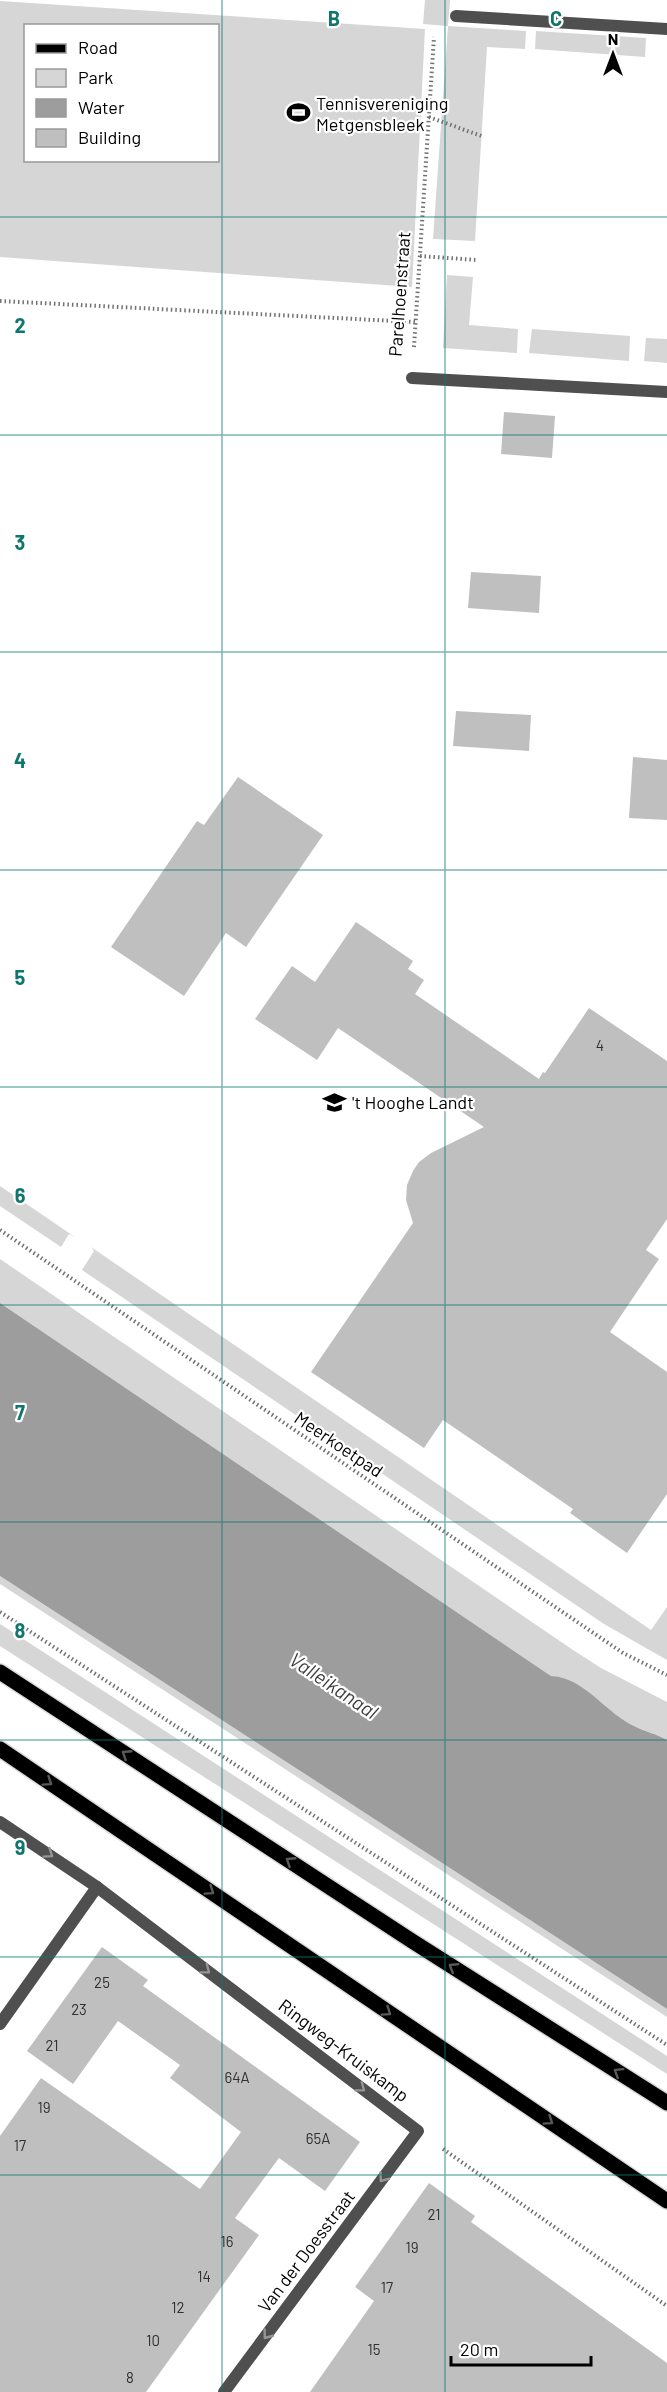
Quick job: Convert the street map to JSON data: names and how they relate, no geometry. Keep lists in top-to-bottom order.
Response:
{
  "streets": {
    "street": ["Parelhoenstraat", "Ringweg-Kruiskamp", "Van der Doesstraat"],
    "path": ["Meerkoetpad"]
  },
  "crossings": [
    ["Ringweg-Kruiskamp", "Van der Doesstraat"]
  ],
  "one_way": ["Ringweg-Kruiskamp", "Van der Doesstraat"],
  "water": ["Valleikanaal"],
  "places": {
    "sports": ["Tennisvereniging Metgensbleek"],
    "school or university": ["'t Hooghe Landt"]
  },
  "house_numbers": [
    "4",
    "25",
    "23",
    "21",
    "64A",
    "19",
    "65A",
    "17",
    "21",
    "16",
    "19",
    "14",
    "17",
    "12",
    "10",
    "15",
    "8"
  ],
  "legend": [
    "Road",
    "Park",
    "Water",
    "Building"
  ],
  "scale_bar": "20 m",
  "north": "top",
  "grid": {
    "columns": ["B", "C"],
    "rows": [
      "2",
      "3",
      "4",
      "5",
      "6",
      "7",
      "8",
      "9"
    ]
  }
}
